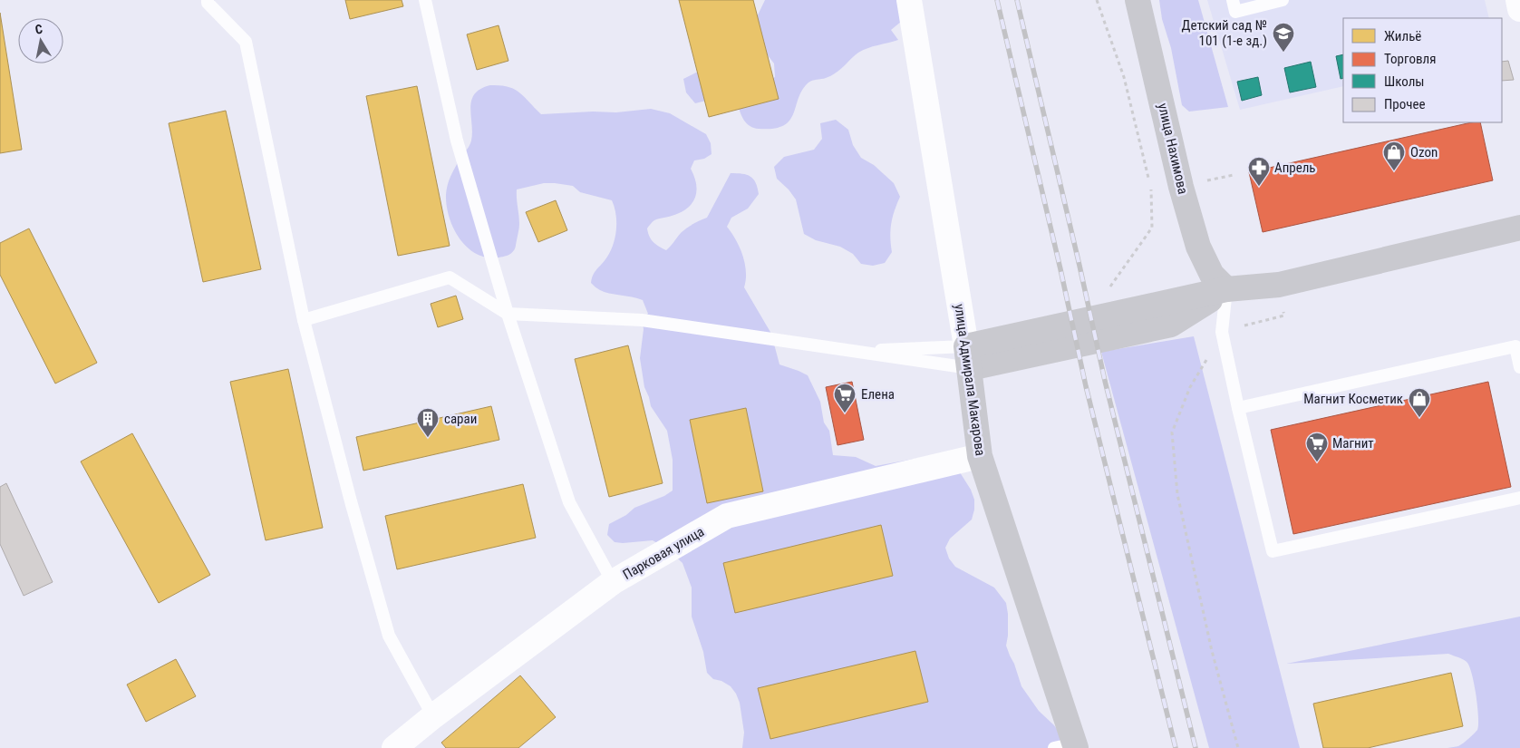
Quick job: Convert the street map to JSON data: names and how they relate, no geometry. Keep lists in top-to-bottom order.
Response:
{
  "streets": {
    "street": ["улица Нахимова", "улица Адмирала Макарова", "Парковая улица"]
  },
  "crossings": [
    ["улица Адмирала Макарова", "Парковая улица"]
  ],
  "places": {
    "school or university": ["Детский сад № 101 (1-е зд.)"],
    "shop": ["Ozon", "Магнит Косметик"],
    "pharmacy": ["Апрель"],
    "supermarket": ["Елена", "Магнит"],
    "building": ["сараи"]
  },
  "legend": [
    "Жильё",
    "Торговля",
    "Школы",
    "Прочее"
  ],
  "north": "top"
}
